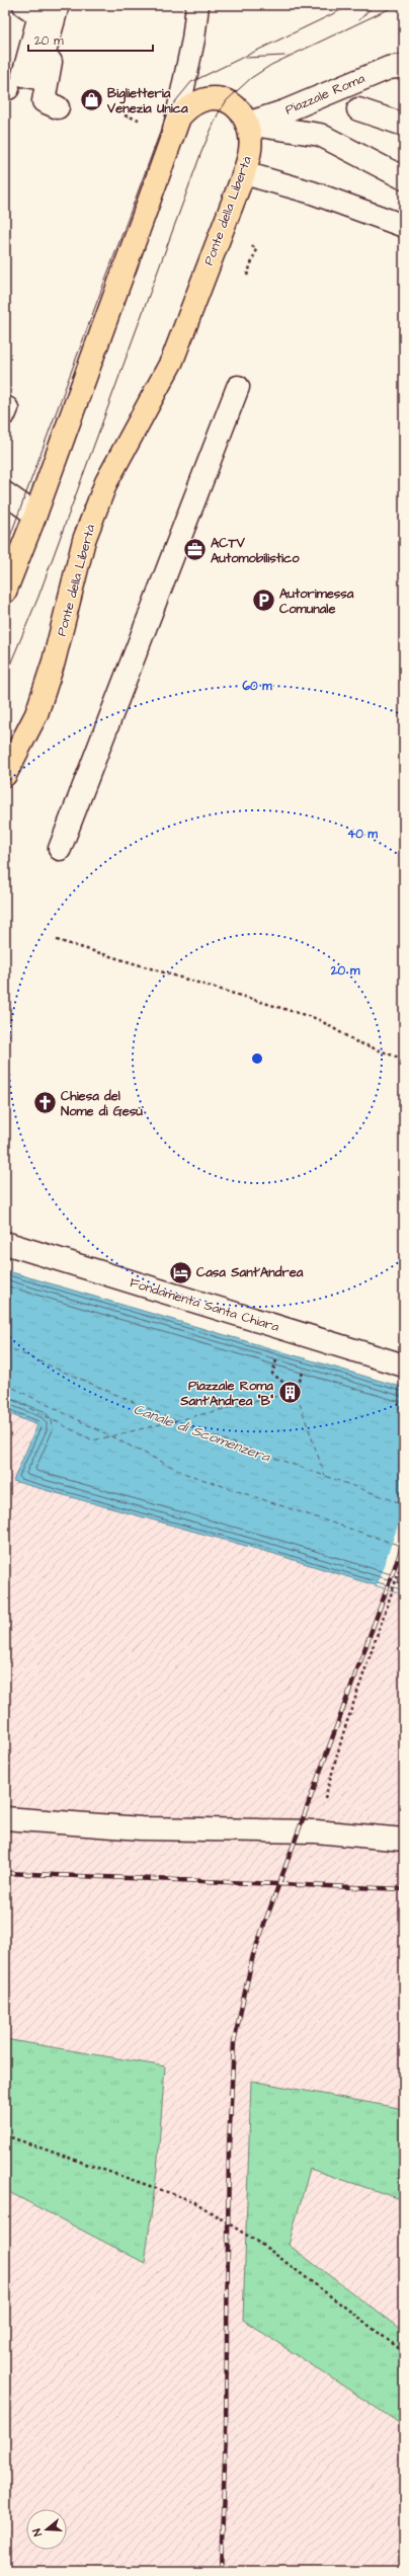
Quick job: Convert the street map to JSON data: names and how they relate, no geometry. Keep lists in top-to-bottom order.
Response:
{
  "streets": {
    "main road": ["Ponte della Libertà"],
    "street": ["Piazzale Roma", "Fondamenta Santa Chiara"]
  },
  "crossings": [
    ["Piazzale Roma", "Ponte della Libertà"]
  ],
  "water": ["Canale di Scomenzera"],
  "places": {
    "shop": ["Biglietteria Venezia Unica"],
    "office": ["ACTV Automobilistico"],
    "parking": ["Autorimessa Comunale"],
    "church": ["Chiesa del Nome di Gesù"],
    "hotel": ["Casa Sant'Andrea"],
    "building": ["Piazzale Roma Sant'Andrea \"B\""]
  },
  "scale_bar": "20 m",
  "north": "left",
  "rings": ["60 m", "40 m", "20 m"]
}
